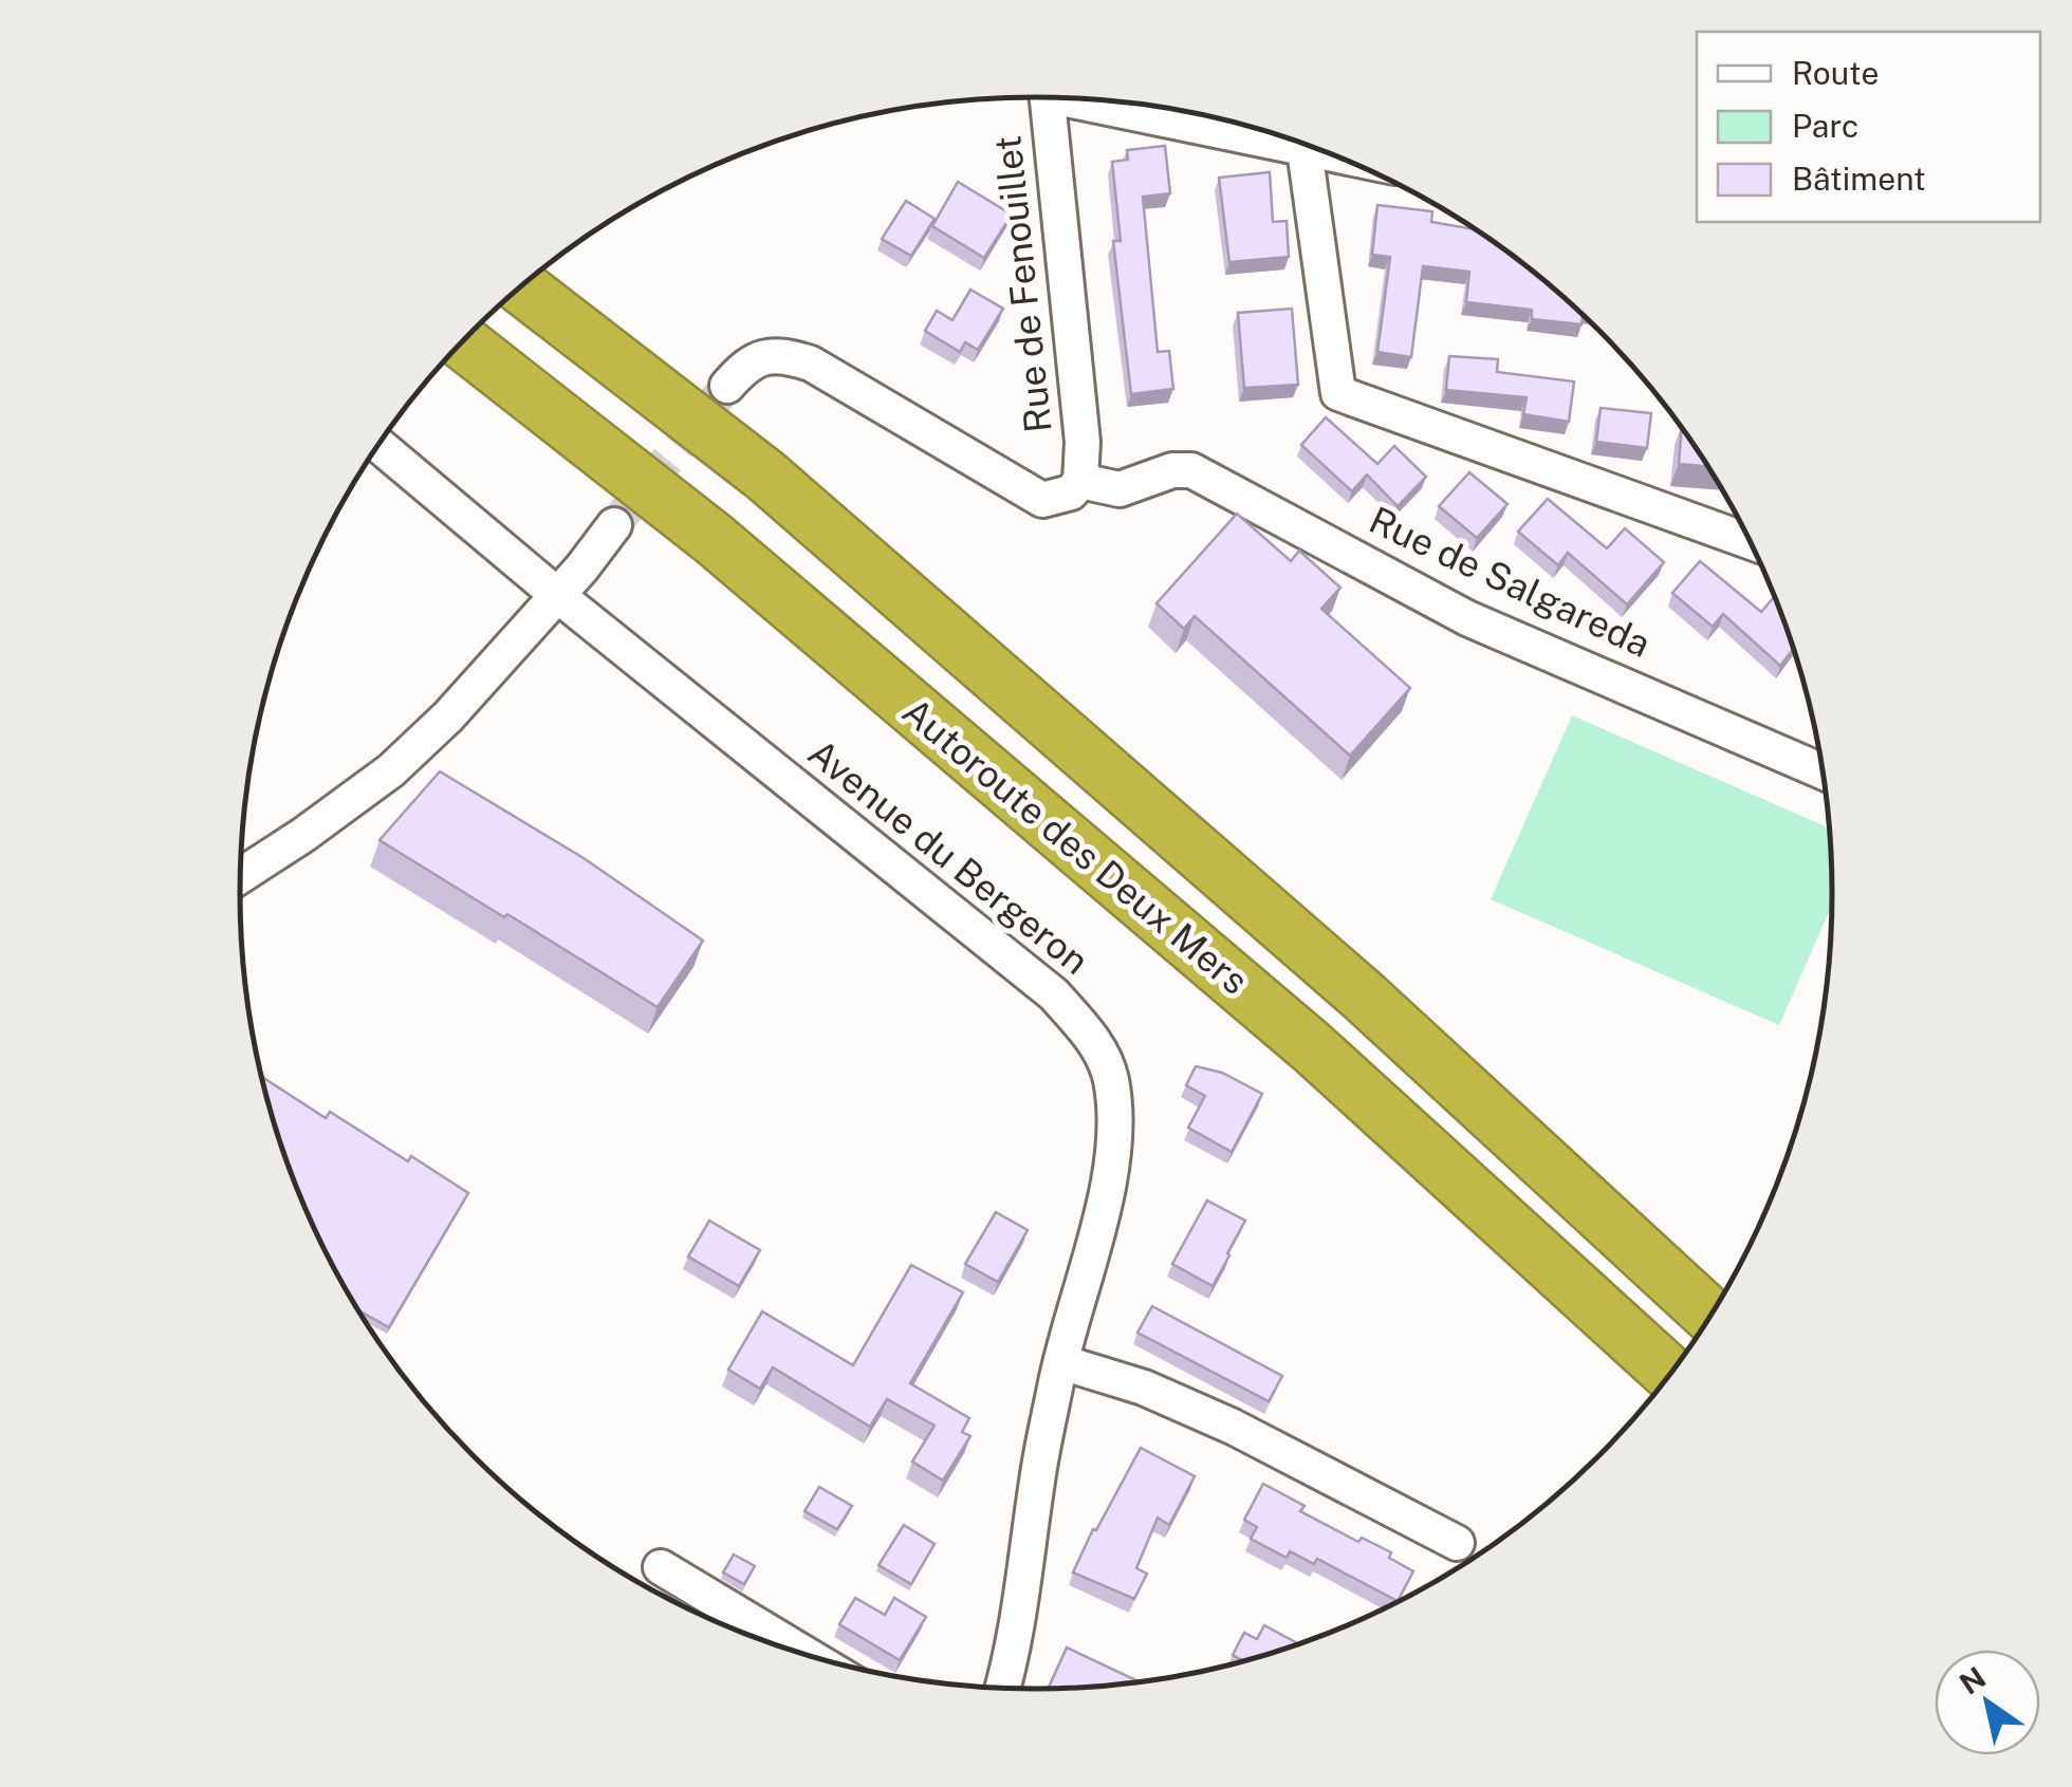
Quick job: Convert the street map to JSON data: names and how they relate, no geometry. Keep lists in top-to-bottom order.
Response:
{
  "streets": {
    "highway": ["Autoroute des Deux Mers"],
    "street": ["Rue de Fenouillet", "Rue de Salgareda", "Avenue du Bergeron"]
  },
  "crossings": [
    ["Rue de Fenouillet", "Rue de Salgareda"]
  ],
  "legend": ["Route", "Parc", "Bâtiment"],
  "north": "top left"
}
